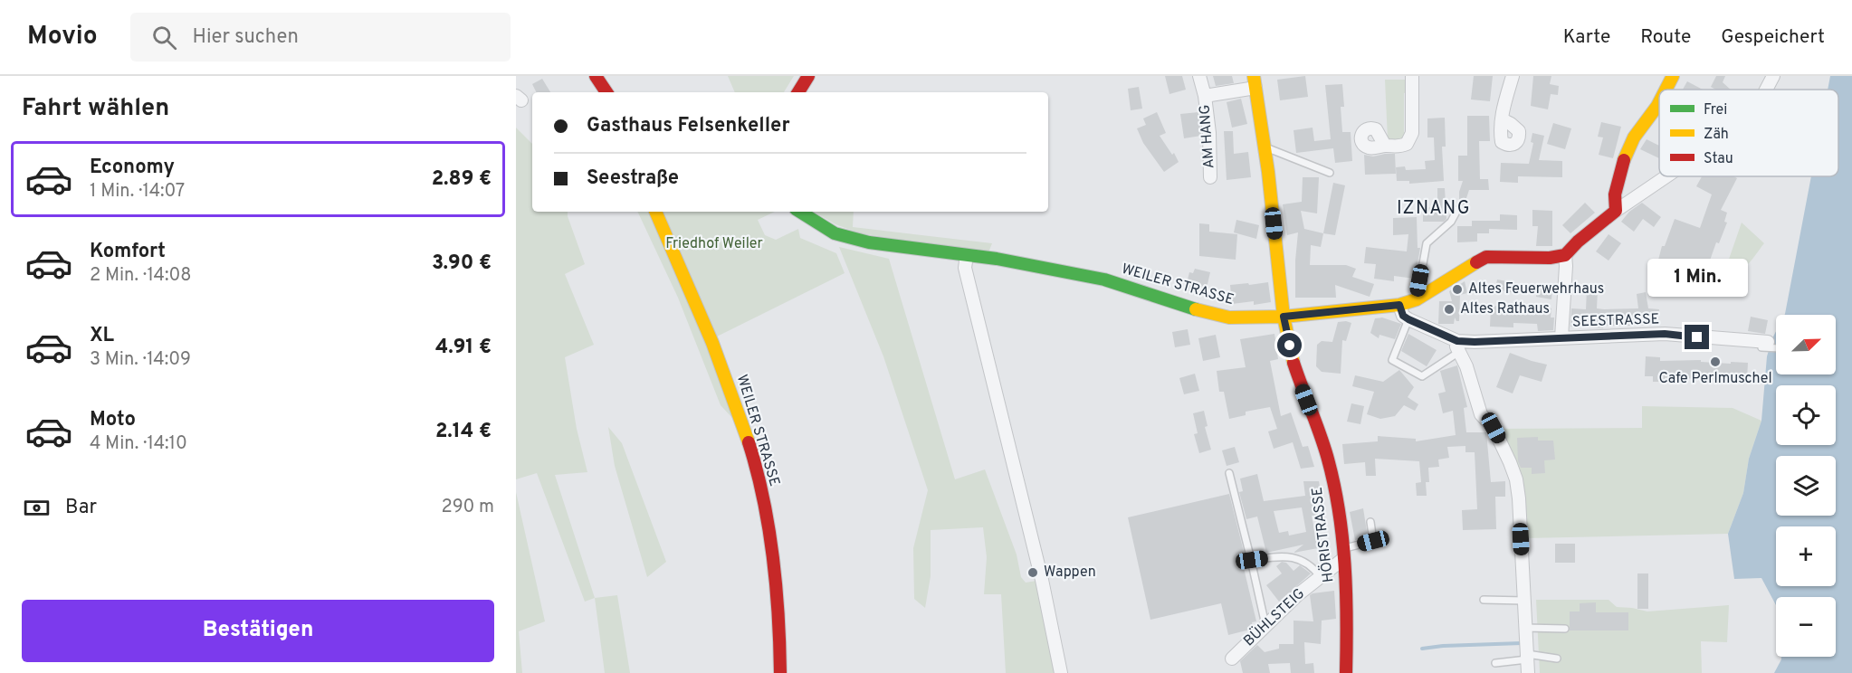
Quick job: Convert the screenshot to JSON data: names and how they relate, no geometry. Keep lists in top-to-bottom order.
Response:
{
  "streets": {
    "street": [
      "AM HANG",
      "WEILER STRASSE",
      "SEESTRASSE",
      "HÖRISTRASSE",
      "BÜHLSTEIG"
    ]
  },
  "crossings": [
    ["AM HANG", "HÖRISTRASSE"],
    ["WEILER STRASSE", "HÖRISTRASSE"],
    ["HÖRISTRASSE", "BÜHLSTEIG"]
  ],
  "districts": ["IZNANG"],
  "parks": ["Friedhof Weiler"],
  "places": [
    "Altes Feuerwehrhaus",
    "Altes Rathaus",
    "Cafe Perlmuschel",
    "Wappen"
  ],
  "legend": ["Frei", "Zäh", "Stau"],
  "north": "top right",
  "page": {
    "header": "Movio",
    "search": "Hier suchen",
    "nav": ["Karte", "Route", "Gespeichert"],
    "heading": "Fahrt wählen",
    "banner": ["Gasthaus Felsenkeller", "Seestraße"],
    "list": [
      {
        "name": "Economy",
        "note": "1 Min. · 14:07",
        "value": "2.89 €"
      },
      {
        "name": "Komfort",
        "note": "2 Min. · 14:08",
        "value": "3.90 €"
      },
      {
        "name": "XL",
        "note": "3 Min. · 14:09",
        "value": "4.91 €"
      },
      {
        "name": "Moto",
        "note": "4 Min. · 14:10",
        "value": "2.14 €"
      }
    ],
    "bubble": "1 Min.",
    "map_buttons": ["+", "−"],
    "pay": ["Bar", "290 m"],
    "buttons": "Bestätigen"
  }
}
